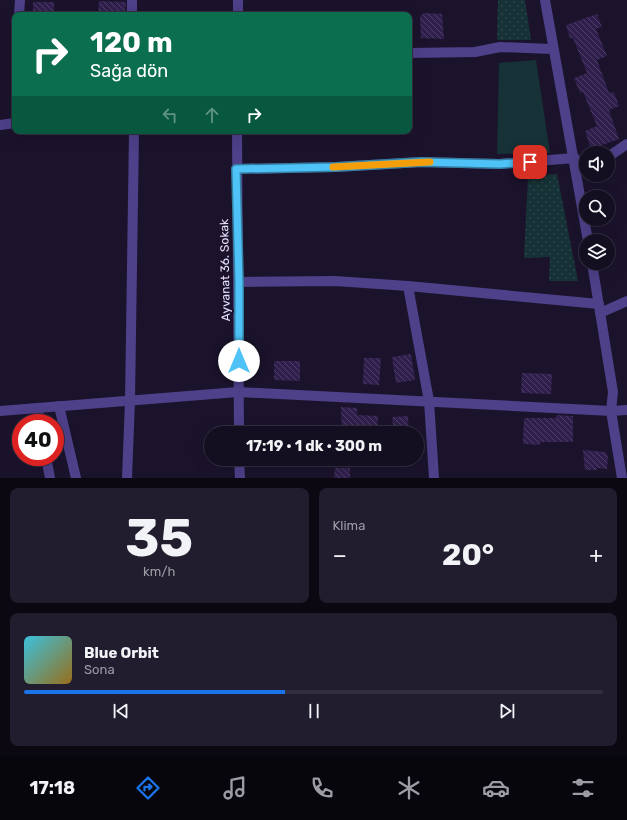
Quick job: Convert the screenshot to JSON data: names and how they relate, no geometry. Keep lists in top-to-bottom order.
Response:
{
  "streets": {
    "street": ["Ayvanat 36. Sokak"]
  },
  "page": {
    "turn": ["120 m", "Sağa dön"],
    "limit": "40",
    "trip": "17:19 · 1 dk · 300 m",
    "tile": [
      ["35", "km/h"],
      "Klima"
    ],
    "heat": ["−", "20°", "+"],
    "song": ["Blue Orbit", "Sona"],
    "tabs": "17:18"
  }
}
